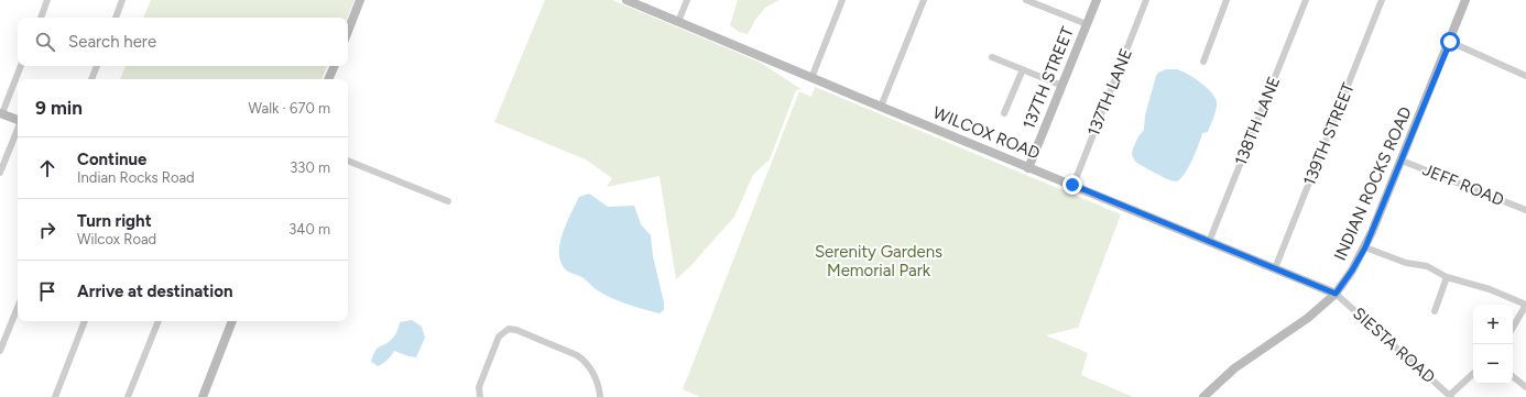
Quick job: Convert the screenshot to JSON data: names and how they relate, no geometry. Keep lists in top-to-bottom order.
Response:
{
  "streets": {
    "street": [
      "137TH STREET",
      "137TH LANE",
      "138TH LANE",
      "WILCOX ROAD",
      "139TH STREET",
      "INDIAN ROCKS ROAD",
      "JEFF ROAD",
      "SIESTA ROAD"
    ]
  },
  "crossings": [
    ["137TH STREET", "WILCOX ROAD"],
    ["137TH LANE", "WILCOX ROAD"],
    ["138TH LANE", "WILCOX ROAD"],
    ["WILCOX ROAD", "139TH STREET"],
    ["WILCOX ROAD", "INDIAN ROCKS ROAD"],
    ["WILCOX ROAD", "SIESTA ROAD"],
    ["INDIAN ROCKS ROAD", "JEFF ROAD"],
    ["INDIAN ROCKS ROAD", "SIESTA ROAD"]
  ],
  "parks": ["Serenity Gardens Memorial Park"],
  "page": {
    "search": "Search here",
    "heading": ["9 min", "Walk · 670 m"],
    "list": [
      ["Continue", "Indian Rocks Road", "330 m"],
      ["Turn right", "Wilcox Road", "340 m"],
      "Arrive at destination"
    ],
    "map_buttons": ["+", "−"]
  }
}
